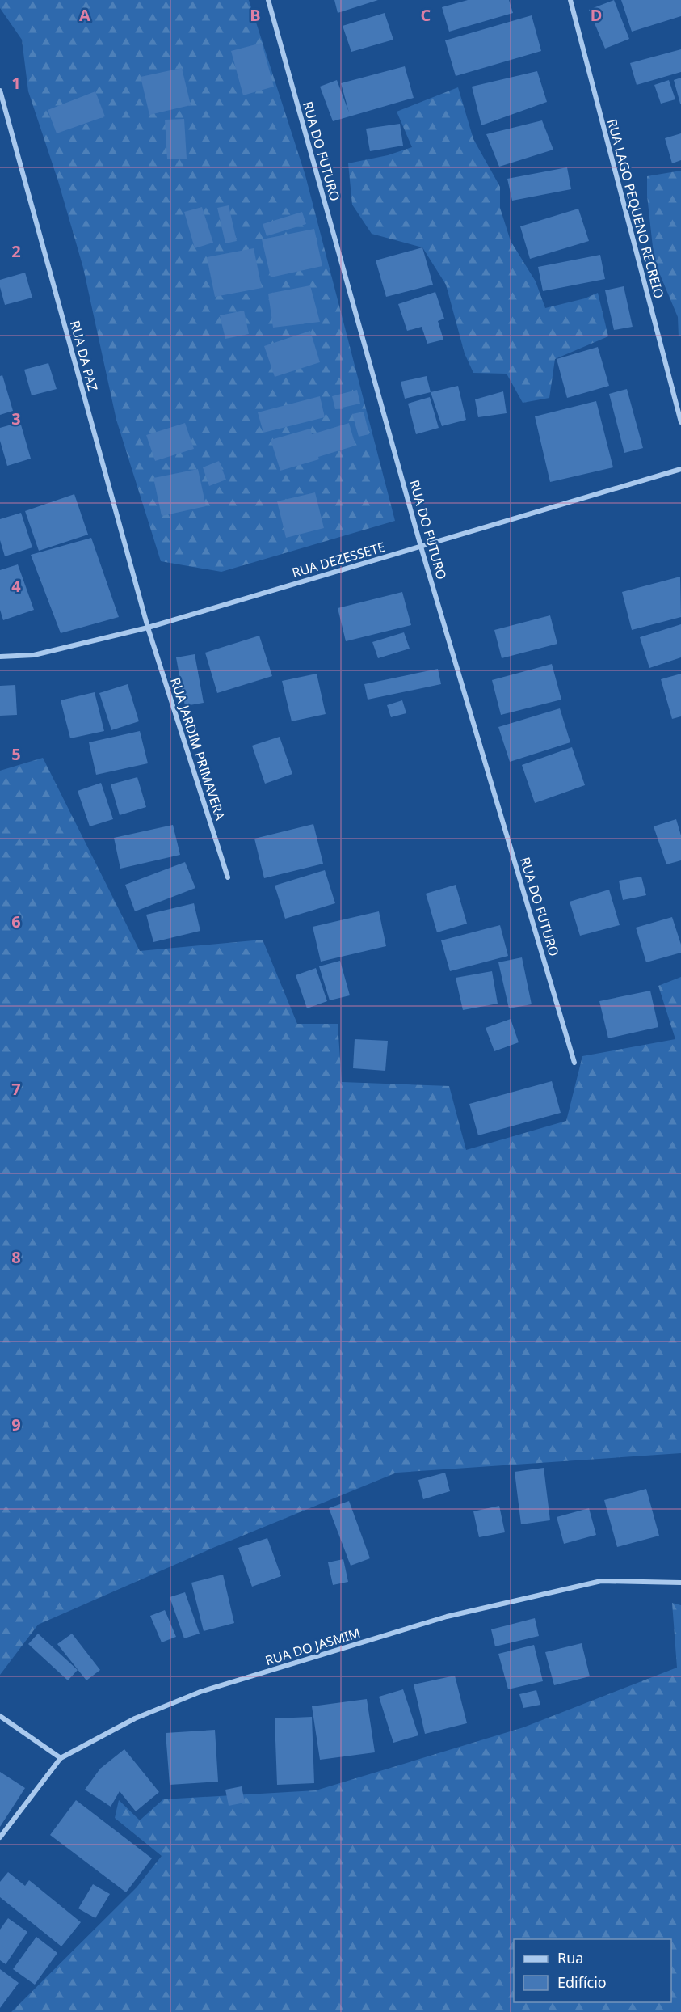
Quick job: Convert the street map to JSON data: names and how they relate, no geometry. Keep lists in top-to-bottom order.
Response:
{
  "streets": {
    "street": [
      "RUA DO FUTURO",
      "RUA LAGO PEQUENO RECREIO",
      "RUA DA PAZ",
      "RUA DEZESSETE",
      "RUA JARDIM PRIMAVERA",
      "RUA DO JASMIM"
    ]
  },
  "crossings": [
    ["RUA DO FUTURO", "RUA DEZESSETE"],
    ["RUA DA PAZ", "RUA DEZESSETE"],
    ["RUA DA PAZ", "RUA JARDIM PRIMAVERA"],
    ["RUA DEZESSETE", "RUA JARDIM PRIMAVERA"]
  ],
  "legend": ["Rua", "Edifício"],
  "grid": {
    "columns": [
      "A",
      "B",
      "C",
      "D"
    ],
    "rows": [
      "1",
      "2",
      "3",
      "4",
      "5",
      "6",
      "7",
      "8",
      "9"
    ]
  }
}
